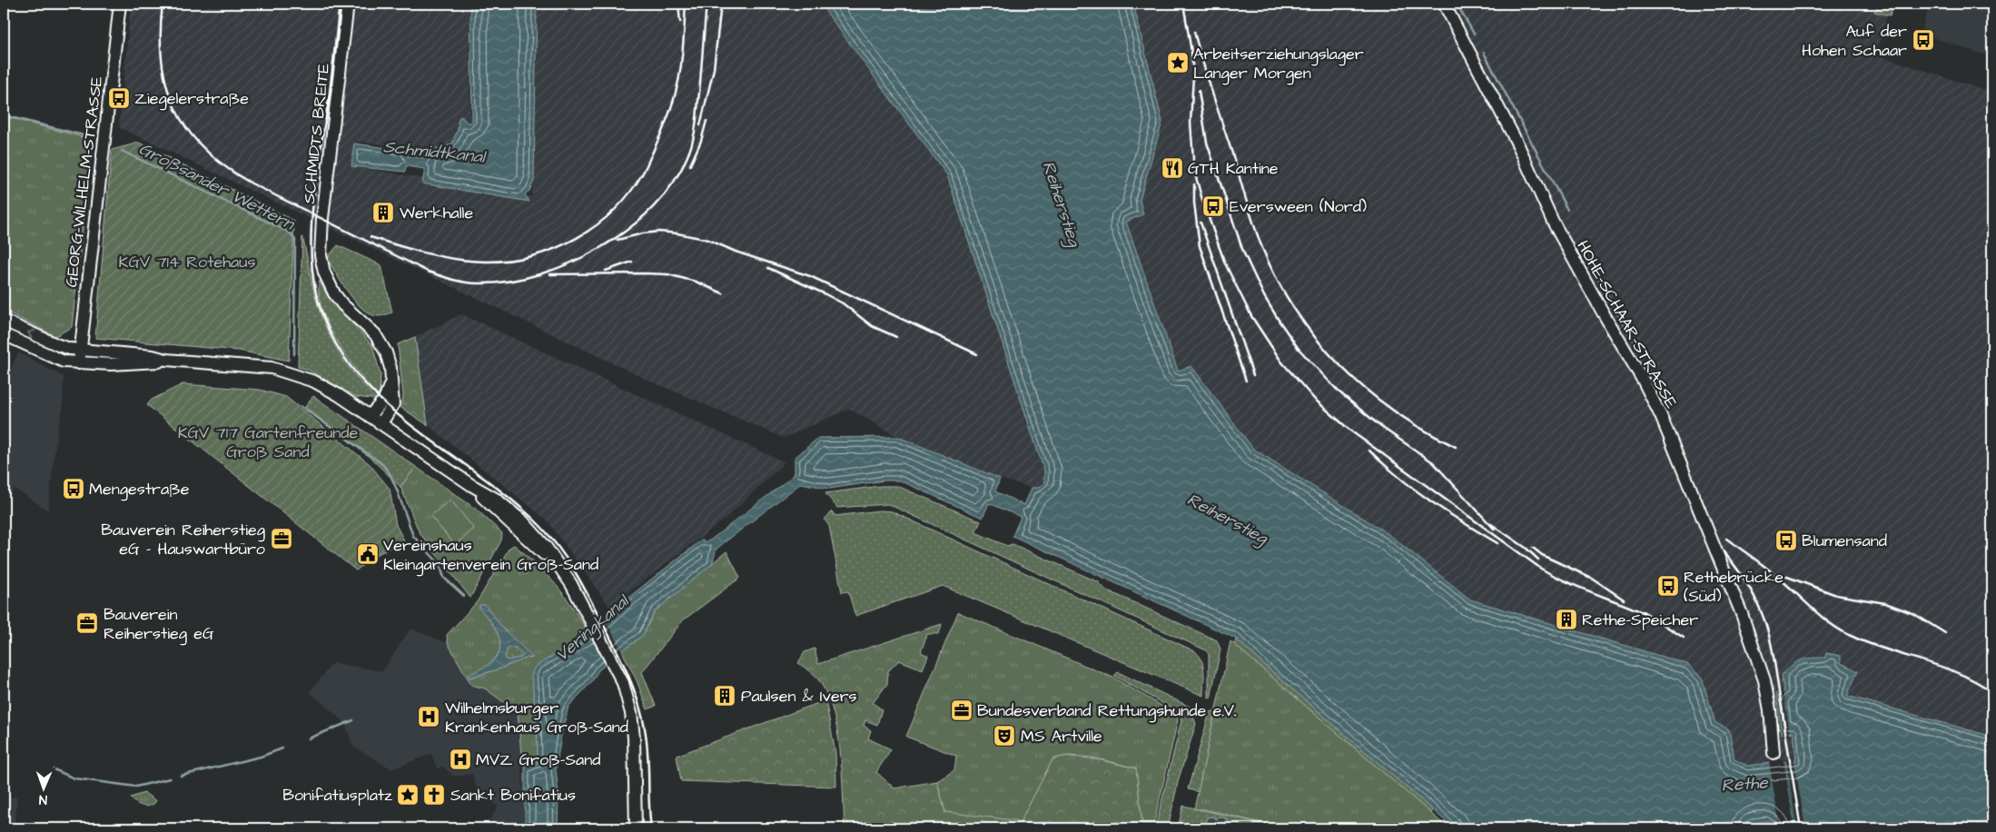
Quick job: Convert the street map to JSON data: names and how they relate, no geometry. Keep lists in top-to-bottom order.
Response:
{
  "streets": {
    "main road": ["SCHMIDTS BREITE", "GEORG-WILHELM-STRASSE", "HOHE-SCHAAR-STRASSE"]
  },
  "water": [
    "Schmidtkanal",
    "Großsander Wettern",
    "Reiherstieg",
    "Veringkanal",
    "Rethe"
  ],
  "parks": ["KGV 714 Rotehaus", "KGV 717 Gartenfreunde Groß Sand"],
  "places": {
    "bus stop": [
      "Auf der Hohen Schaar",
      "Ziegelerstraße",
      "Eversween (Nord)",
      "Mengestraße",
      "Blumensand",
      "Rethebrücke (Süd)"
    ],
    "place": ["Arbeitserziehungslager Langer Morgen", "Bonifatiusplatz"],
    "restaurant": ["GTH Kantine"],
    "building": ["Werkhalle", "Rethe-Speicher", "Paulsen & Ivers"],
    "office": ["Bauverein Reiherstieg eG - Hauswartbüro", "Bauverein Reiherstieg eG", "Bundesverband Rettungshunde e.V."],
    "public building": ["Vereinshaus Kleingartenverein Groß-Sand"],
    "hospital": ["Wilhelmsburger Krankenhaus Groß-Sand", "MVZ Groß-Sand"],
    "theatre": ["MS Artville"],
    "church": ["Sankt Bonifatius"]
  },
  "north": "bottom"
}
